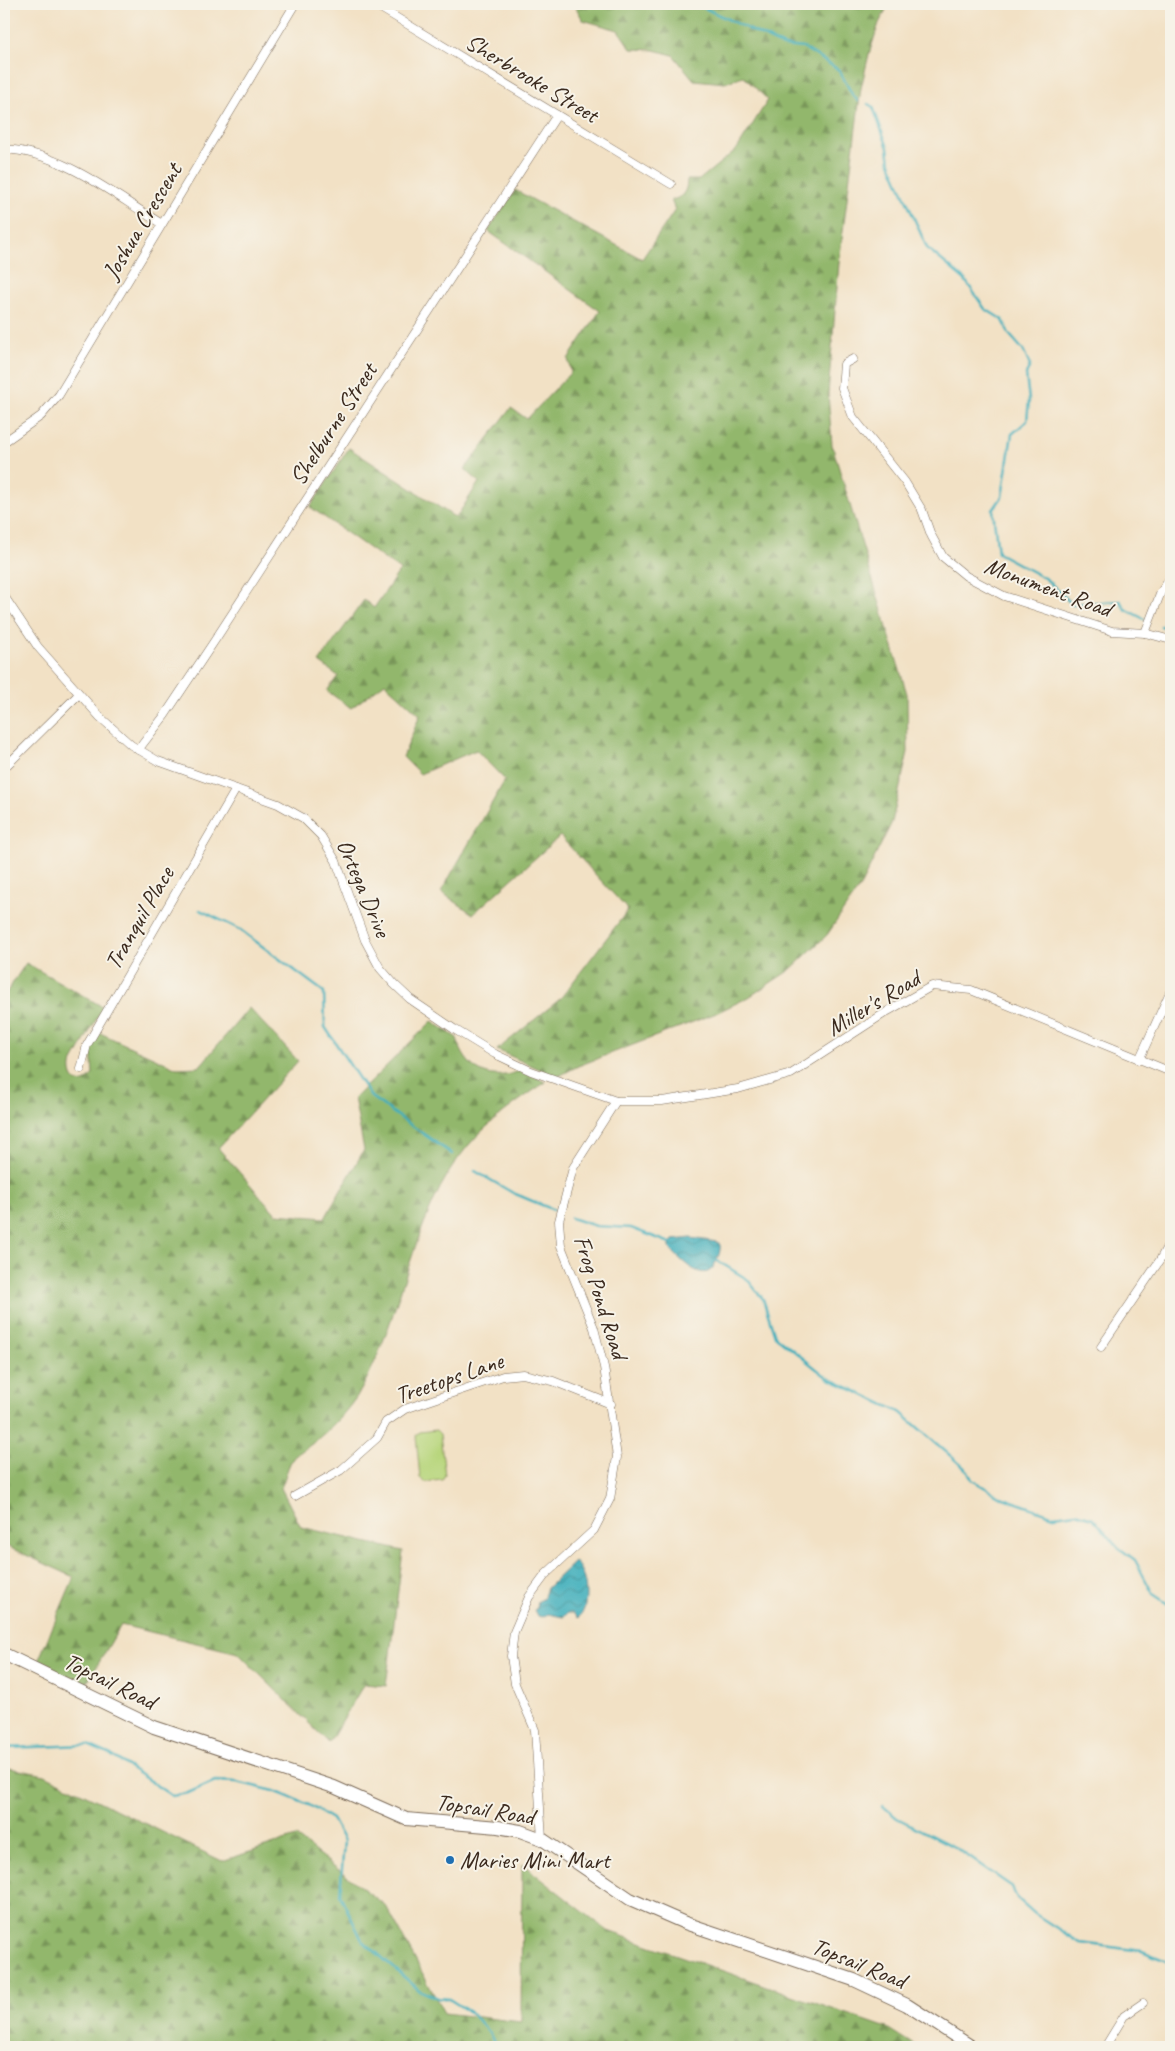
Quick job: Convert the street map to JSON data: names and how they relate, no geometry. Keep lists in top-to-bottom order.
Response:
{
  "streets": {
    "main road": ["Topsail Road"],
    "street": [
      "Sherbrooke Street",
      "Joshua Crescent",
      "Shelburne Street",
      "Monument Road",
      "Ortega Drive",
      "Tranquil Place",
      "Miller's Road",
      "Frog Pond Road",
      "Treetops Lane"
    ]
  },
  "crossings": [
    ["Sherbrooke Street", "Shelburne Street"],
    ["Shelburne Street", "Ortega Drive"],
    ["Ortega Drive", "Tranquil Place"],
    ["Ortega Drive", "Miller's Road"],
    ["Ortega Drive", "Frog Pond Road"],
    ["Miller's Road", "Frog Pond Road"],
    ["Frog Pond Road", "Treetops Lane"],
    ["Frog Pond Road", "Topsail Road"]
  ],
  "places": ["Maries Mini Mart"]
}
